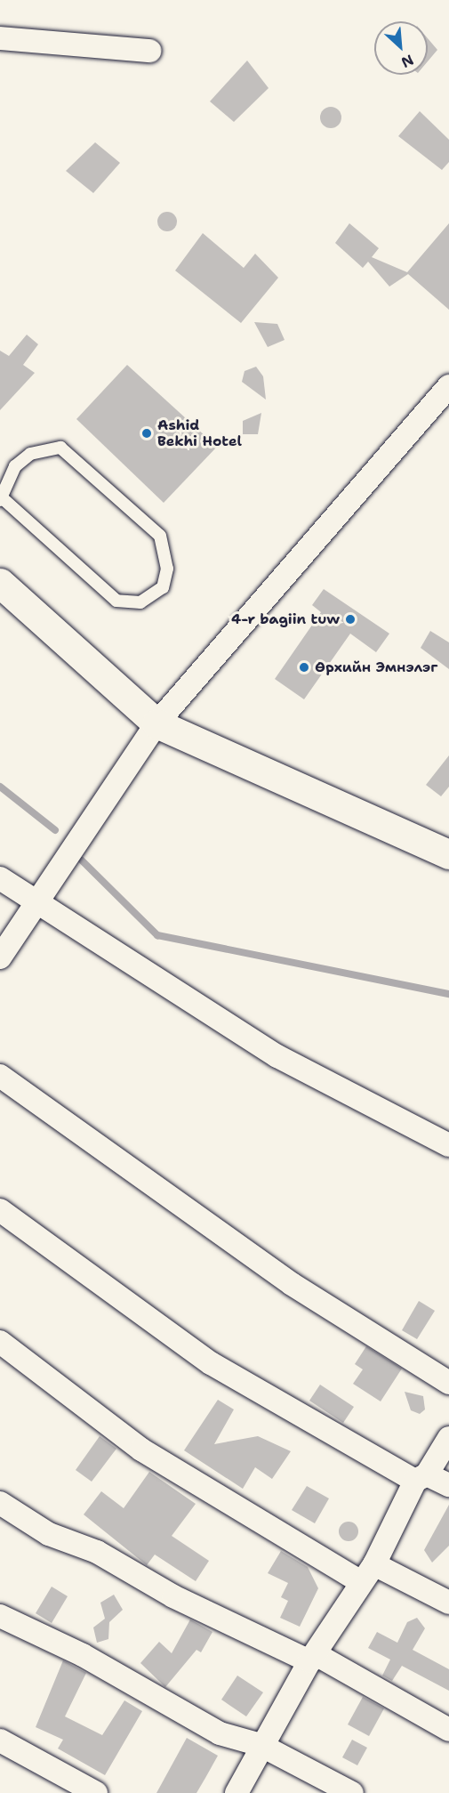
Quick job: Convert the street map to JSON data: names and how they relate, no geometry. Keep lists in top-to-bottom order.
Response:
{
  "places": ["Ashid Bekhi Hotel", "4-r bagiin tuw", "Өрхийн Эмнэлэг"],
  "north": "bottom right"
}
